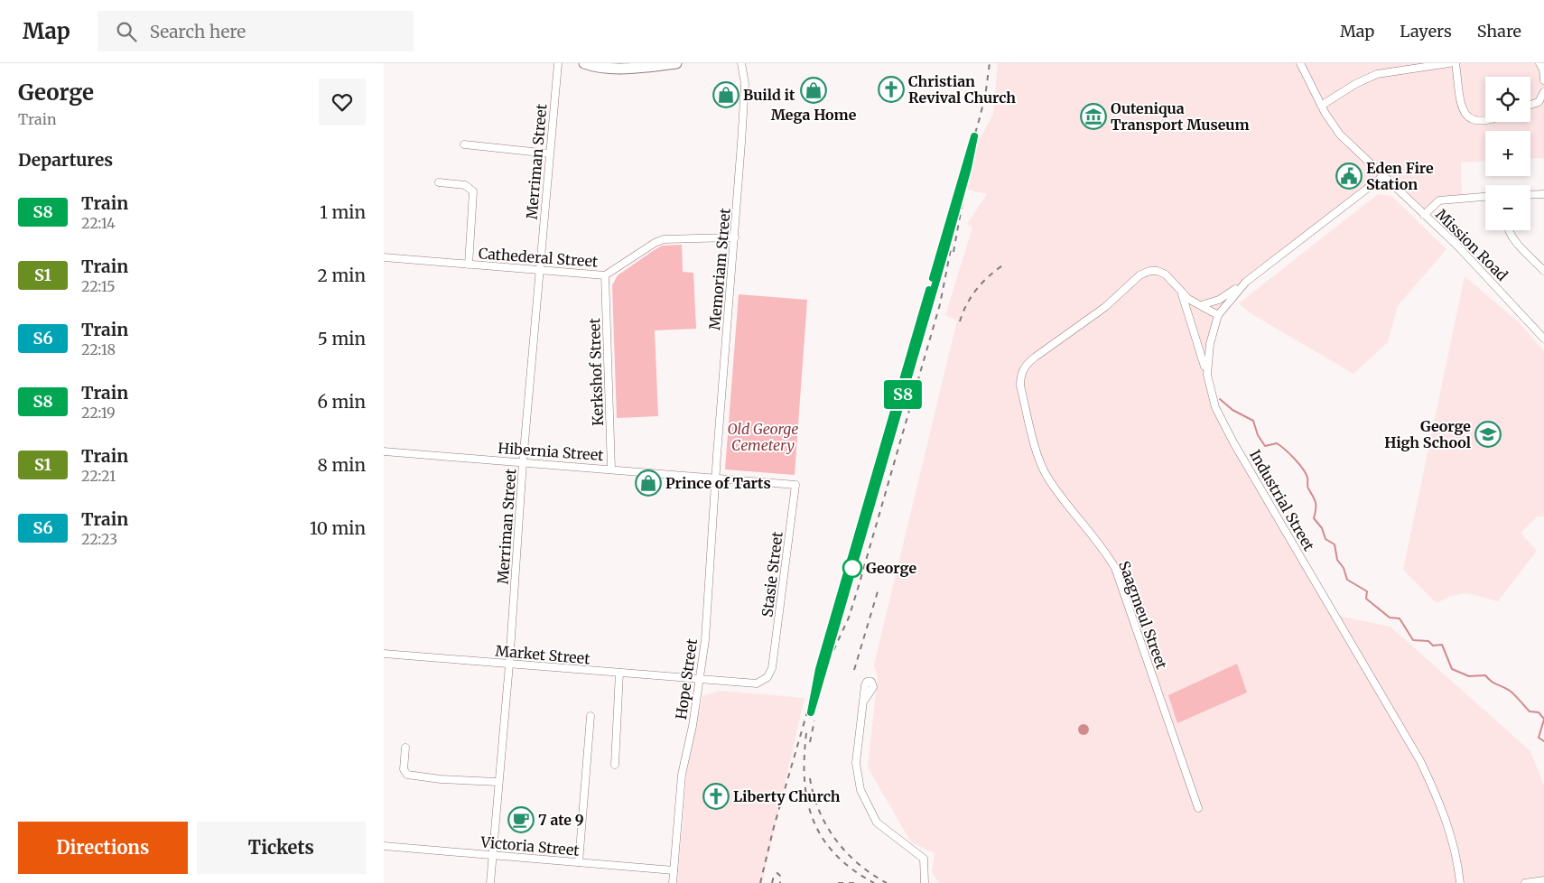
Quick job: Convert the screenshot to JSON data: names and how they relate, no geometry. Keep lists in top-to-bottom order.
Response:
{
  "streets": {
    "street": [
      "Merriman Street",
      "Mission Road",
      "Cathederal Street",
      "Memoriam Street",
      "Kerkshof Street",
      "Hibernia Street",
      "Industrial Street",
      "Stasie Street",
      "Saagmeul Street",
      "Market Street",
      "Hope Street",
      "Victoria Street"
    ]
  },
  "crossings": [
    ["Merriman Street", "Cathederal Street"],
    ["Merriman Street", "Hibernia Street"],
    ["Merriman Street", "Market Street"],
    ["Merriman Street", "Victoria Street"],
    ["Mission Road", "Industrial Street"],
    ["Cathederal Street", "Memoriam Street"],
    ["Cathederal Street", "Kerkshof Street"],
    ["Memoriam Street", "Hibernia Street"],
    ["Memoriam Street", "Stasie Street"],
    ["Memoriam Street", "Hope Street"],
    ["Kerkshof Street", "Hibernia Street"],
    ["Hibernia Street", "Stasie Street"],
    ["Hibernia Street", "Hope Street"],
    ["Industrial Street", "Saagmeul Street"],
    ["Stasie Street", "Market Street"],
    ["Stasie Street", "Hope Street"],
    ["Market Street", "Hope Street"],
    ["Hope Street", "Victoria Street"]
  ],
  "parks": ["Old George Cemetery"],
  "places": {
    "church": ["Christian Revival Church", "Liberty Church"],
    "shop": ["Mega Home", "Build it", "Prince of Tarts"],
    "museum": ["Outeniqua Transport Museum"],
    "public building": ["Eden Fire Station"],
    "school or university": ["George High School"],
    "other": ["George"],
    "cafe": ["7 ate 9"]
  },
  "page": {
    "header": "Map",
    "search": "Search here",
    "nav": ["Map", "Layers", "Share"],
    "heading": [
      ["George", "Train"],
      "Departures"
    ],
    "on_map": "S8",
    "map_buttons": ["+", "−"],
    "list": [
      {
        "mark": "S8",
        "name": "Train",
        "note": "22:14",
        "value": "1 min"
      },
      {
        "mark": "S1",
        "name": "Train",
        "note": "22:15",
        "value": "2 min"
      },
      {
        "mark": "S6",
        "name": "Train",
        "note": "22:18",
        "value": "5 min"
      },
      {
        "mark": "S8",
        "name": "Train",
        "note": "22:19",
        "value": "6 min"
      },
      {
        "mark": "S1",
        "name": "Train",
        "note": "22:21",
        "value": "8 min"
      },
      {
        "mark": "S6",
        "name": "Train",
        "note": "22:23",
        "value": "10 min"
      }
    ],
    "buttons": ["Directions", "Tickets"]
  }
}
